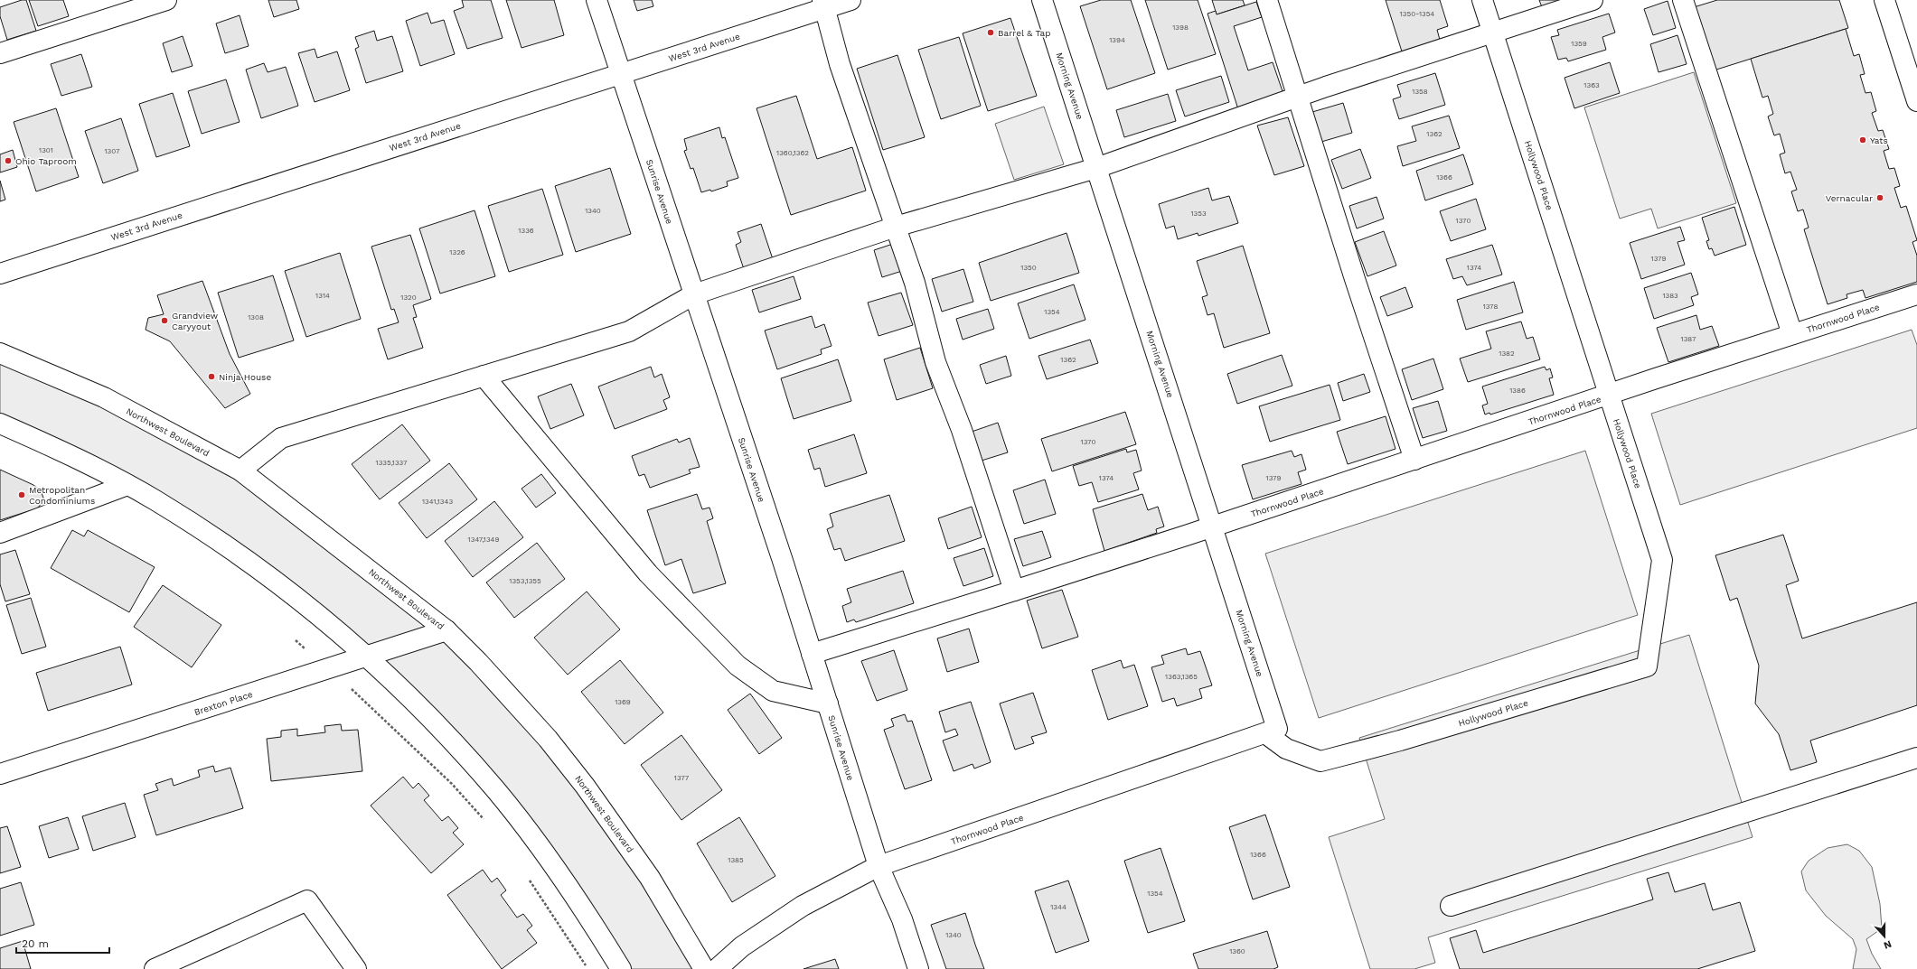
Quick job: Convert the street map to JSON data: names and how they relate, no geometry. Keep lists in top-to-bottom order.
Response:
{
  "streets": {
    "street": [
      "West 3rd Avenue",
      "Morning Avenue",
      "Hollywood Place",
      "Sunrise Avenue",
      "Thornwood Place",
      "Northwest Boulevard",
      "Brexton Place"
    ]
  },
  "crossings": [
    ["West 3rd Avenue", "Sunrise Avenue"],
    ["Morning Avenue", "Hollywood Place"],
    ["Morning Avenue", "Thornwood Place"],
    ["Hollywood Place", "Thornwood Place"],
    ["Sunrise Avenue", "Thornwood Place"],
    ["Northwest Boulevard", "Brexton Place"]
  ],
  "places": [
    "Barrel & Tap",
    "Yats",
    "Ohio Taproom",
    "Vernacular",
    "Grandview Caryyout",
    "Ninja House",
    "Metropolitan Condominiums"
  ],
  "house_numbers": [
    "1350-1354",
    "1398",
    "1394",
    "1359",
    "1363",
    "1358",
    "1362",
    "1301",
    "1307",
    "1360,1362",
    "1366",
    "1340",
    "1353",
    "1370",
    "1336",
    "1326",
    "1379",
    "1350",
    "1374",
    "1314",
    "1383",
    "1320",
    "1378",
    "1354",
    "1308",
    "1387",
    "1382",
    "1362",
    "1386",
    "1370",
    "1335,1337",
    "1374",
    "1379",
    "1341,1343",
    "1347,1349",
    "1353,1355",
    "1363,1365",
    "1369",
    "1377",
    "1366",
    "1385",
    "1354",
    "1344",
    "1340",
    "1360"
  ],
  "scale_bar": "20 m",
  "north": "bottom"
}
